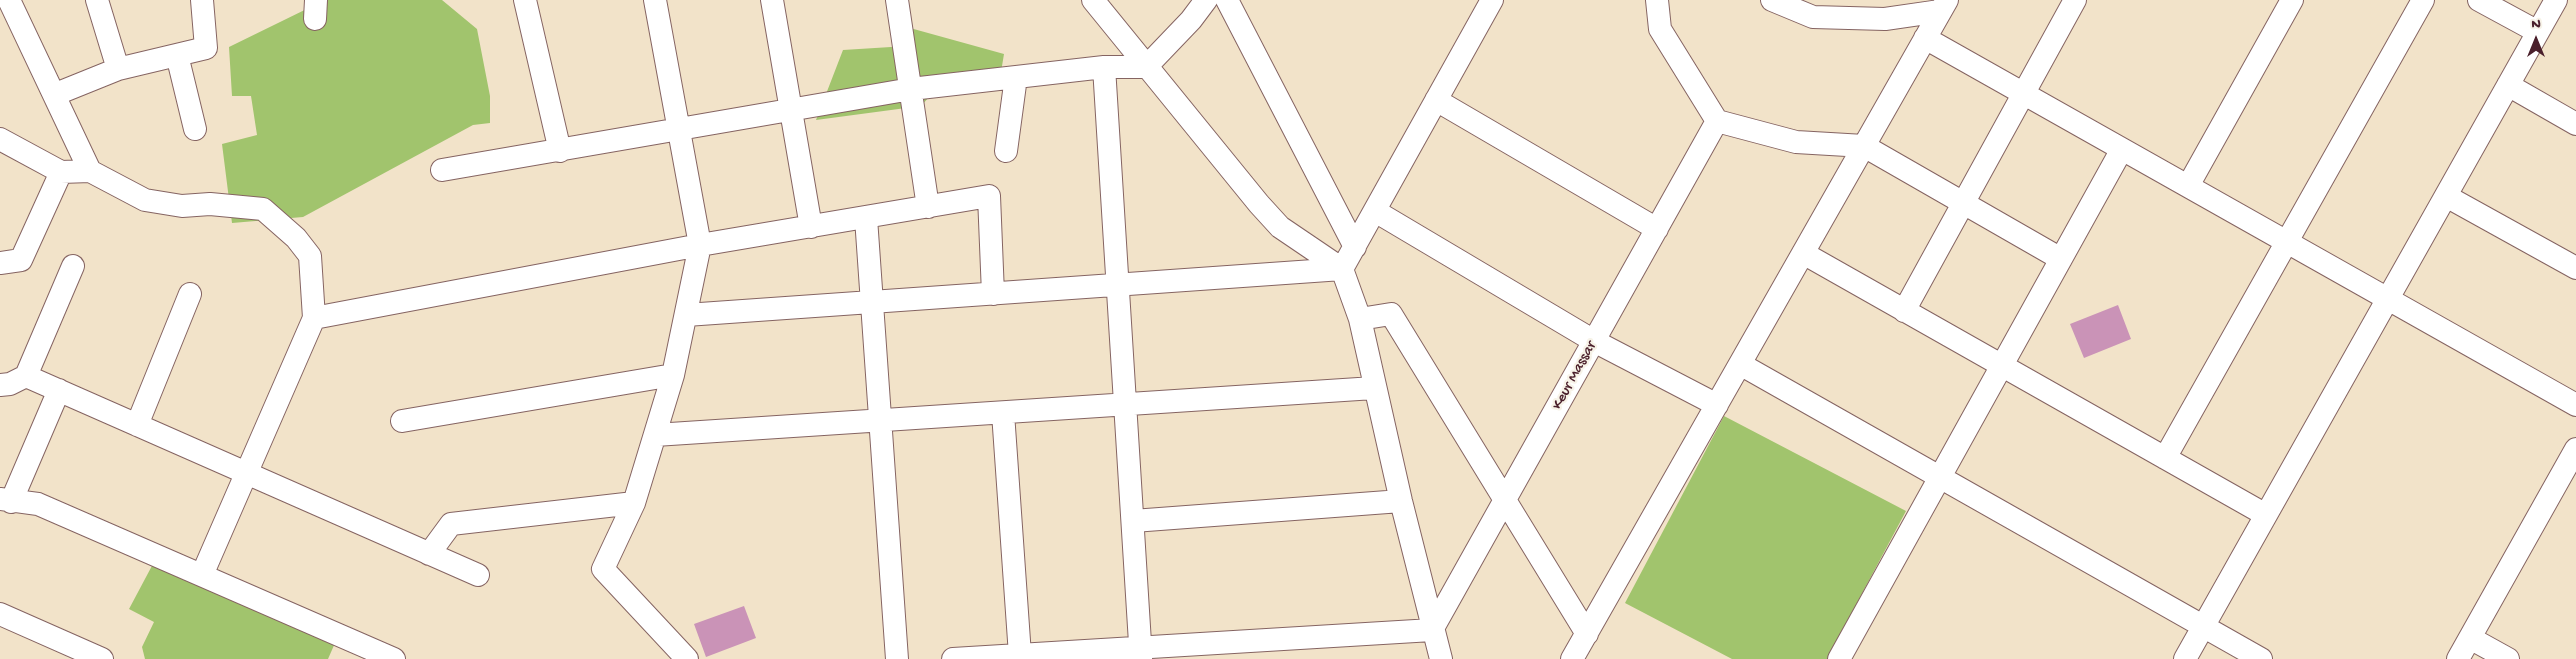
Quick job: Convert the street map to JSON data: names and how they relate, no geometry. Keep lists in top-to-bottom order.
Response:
{
  "streets": {
    "street": ["Keur Massar"]
  },
  "north": "top"
}
